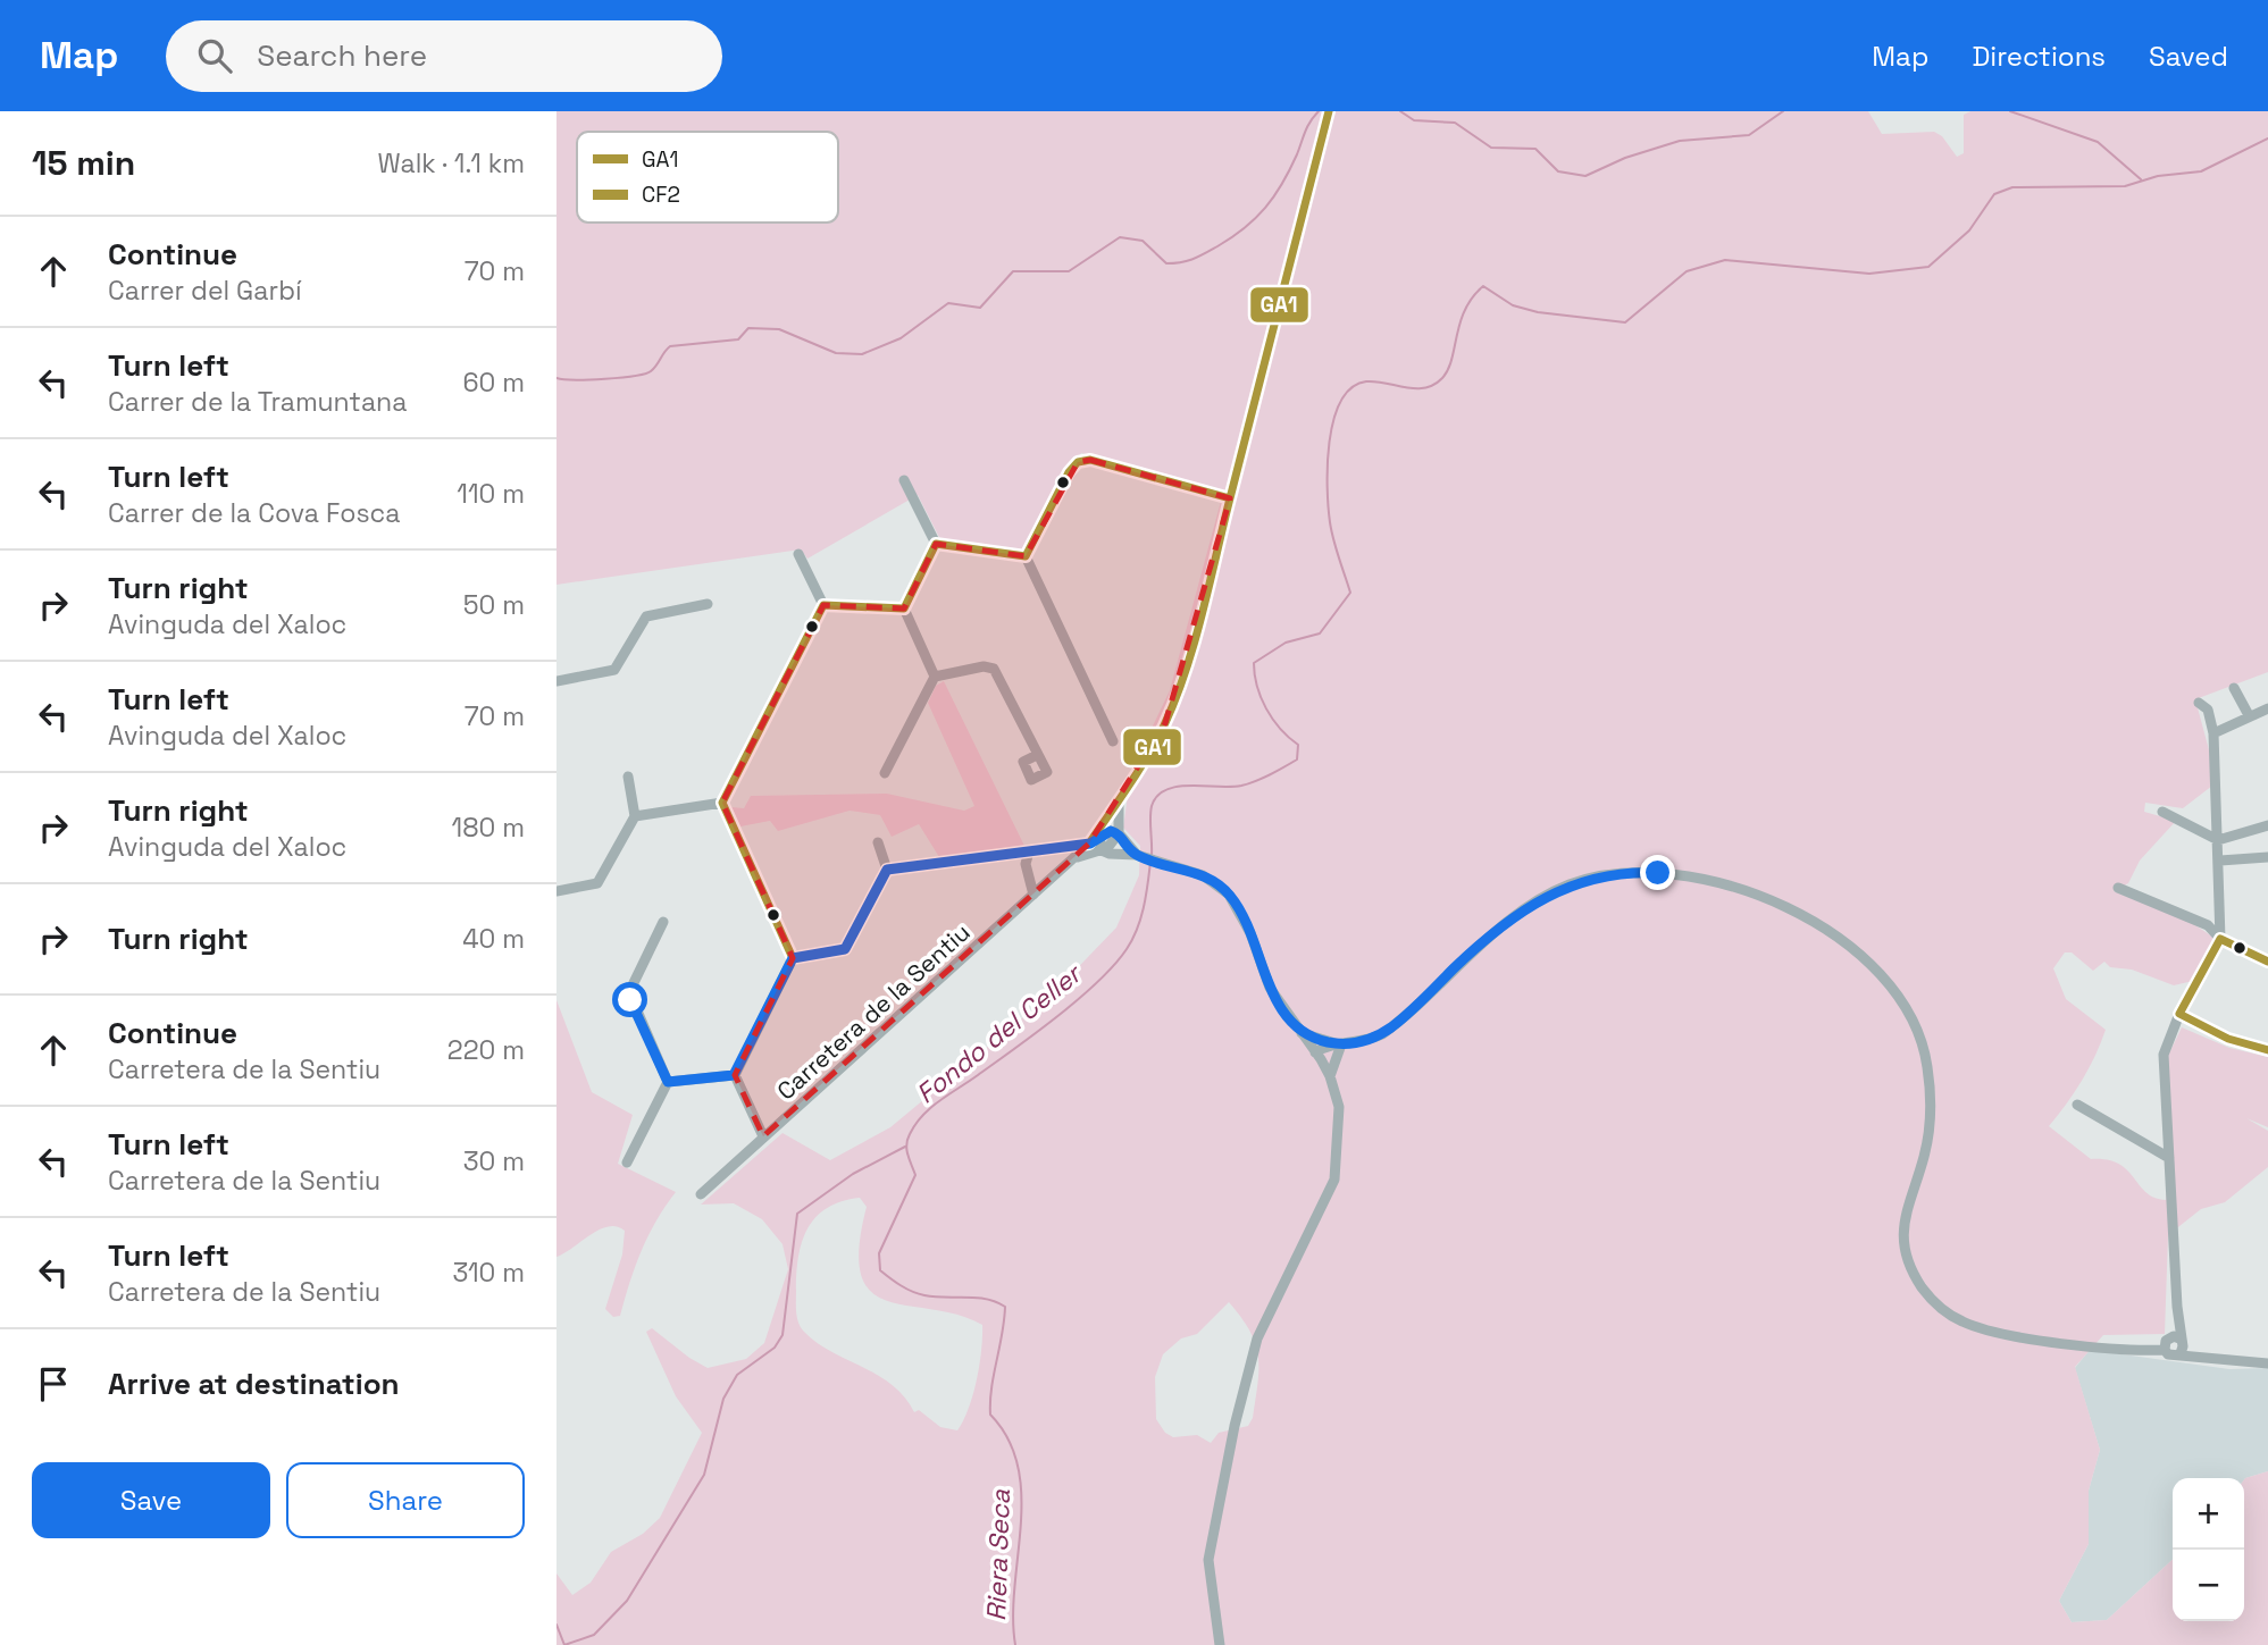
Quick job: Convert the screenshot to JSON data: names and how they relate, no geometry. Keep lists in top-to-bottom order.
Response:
{
  "streets": {
    "street": ["Carretera de la Sentiu"]
  },
  "water": ["Fondo del Celler", "Riera Seca"],
  "lines": ["transit line GA1", "transit line CF2"],
  "legend": ["GA1", "CF2"],
  "page": {
    "header": "Map",
    "search": "Search here",
    "nav": ["Map", "Directions", "Saved"],
    "heading": ["15 min", "Walk · 1.1 km"],
    "list": [
      ["Continue", "Carrer del Garbí", "70 m"],
      ["Turn left", "Carrer de la Tramuntana", "60 m"],
      ["Turn left", "Carrer de la Cova Fosca", "110 m"],
      ["Turn right", "Avinguda del Xaloc", "50 m"],
      ["Turn left", "Avinguda del Xaloc", "70 m"],
      ["Turn right", "Avinguda del Xaloc", "180 m"],
      ["Turn right", "40 m"],
      ["Continue", "Carretera de la Sentiu", "220 m"],
      ["Turn left", "Carretera de la Sentiu", "30 m"],
      ["Turn left", "Carretera de la Sentiu", "310 m"],
      "Arrive at destination"
    ],
    "buttons": ["Save", "Share"],
    "map_buttons": ["+", "−"]
  }
}
